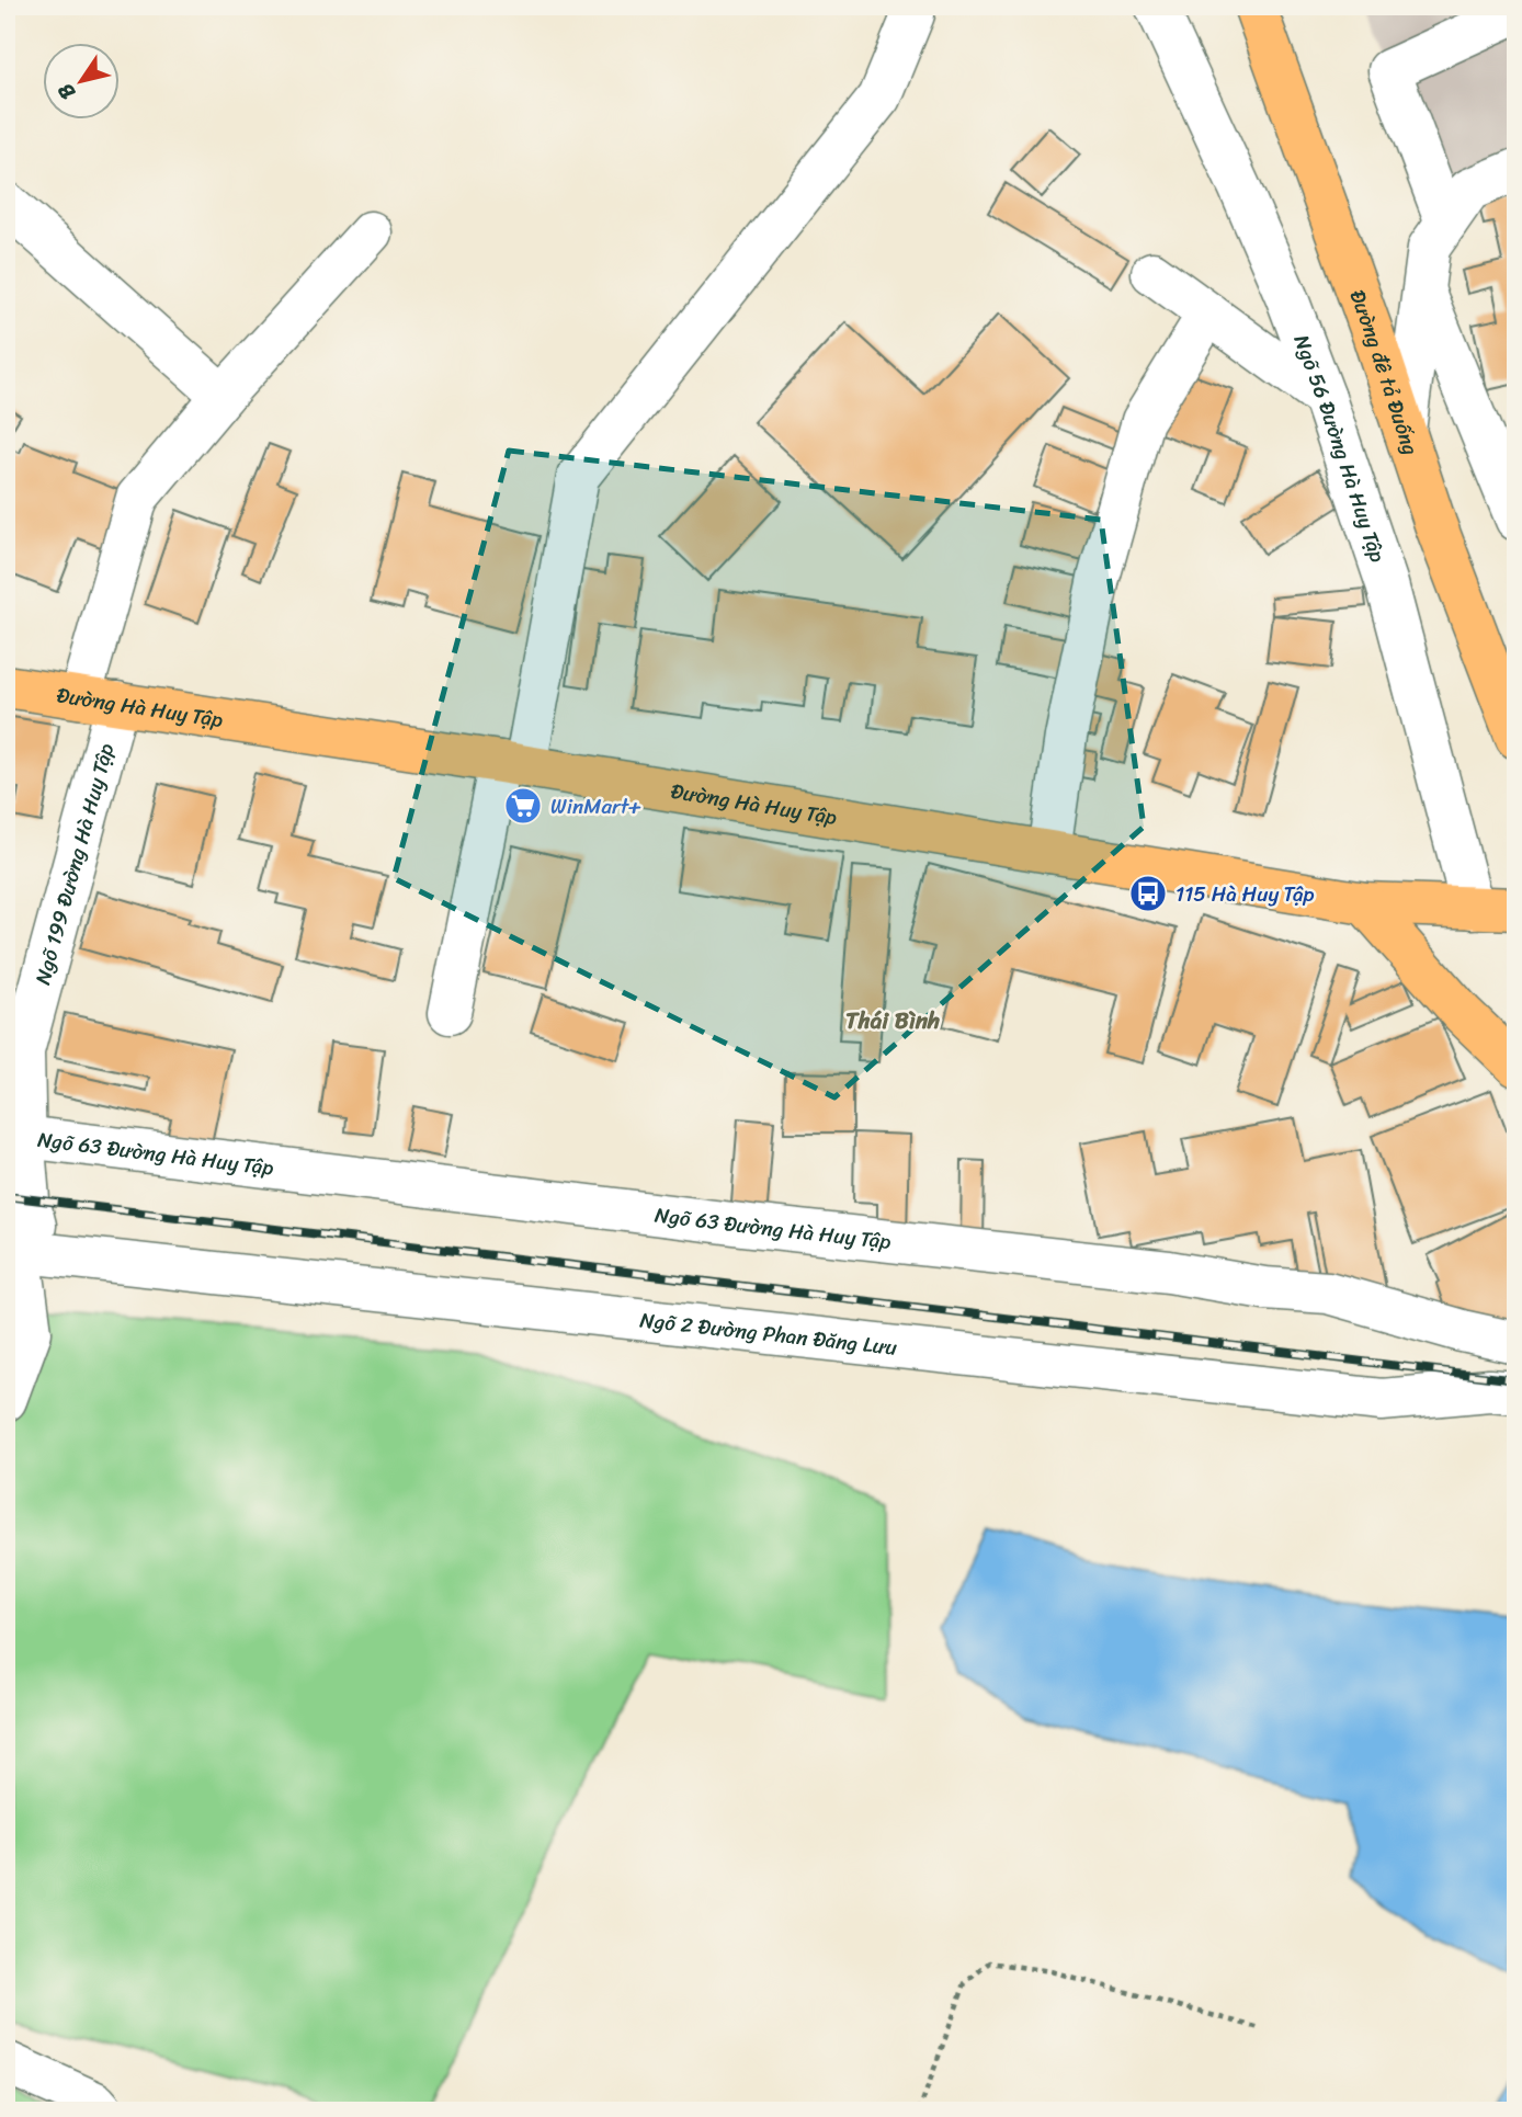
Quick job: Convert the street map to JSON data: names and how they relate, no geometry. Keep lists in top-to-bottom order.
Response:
{
  "streets": {
    "main road": ["Đường đê tả Đuống", "Đường Hà Huy Tập"],
    "street": [
      "Ngõ 56 Đường Hà Huy Tập",
      "Ngõ 199 Đường Hà Huy Tập",
      "Ngõ 63 Đường Hà Huy Tập",
      "Ngõ 2 Đường Phan Đăng Lưu"
    ]
  },
  "crossings": [
    ["Ngõ 56 Đường Hà Huy Tập", "Đường Hà Huy Tập"],
    ["Đường Hà Huy Tập", "Ngõ 199 Đường Hà Huy Tập"],
    ["Ngõ 199 Đường Hà Huy Tập", "Ngõ 63 Đường Hà Huy Tập"],
    ["Ngõ 199 Đường Hà Huy Tập", "Ngõ 2 Đường Phan Đăng Lưu"]
  ],
  "districts": ["Thái Bình"],
  "places": {
    "supermarket": ["WinMart+"],
    "bus stop": ["115 Hà Huy Tập"]
  },
  "north": "bottom left"
}
